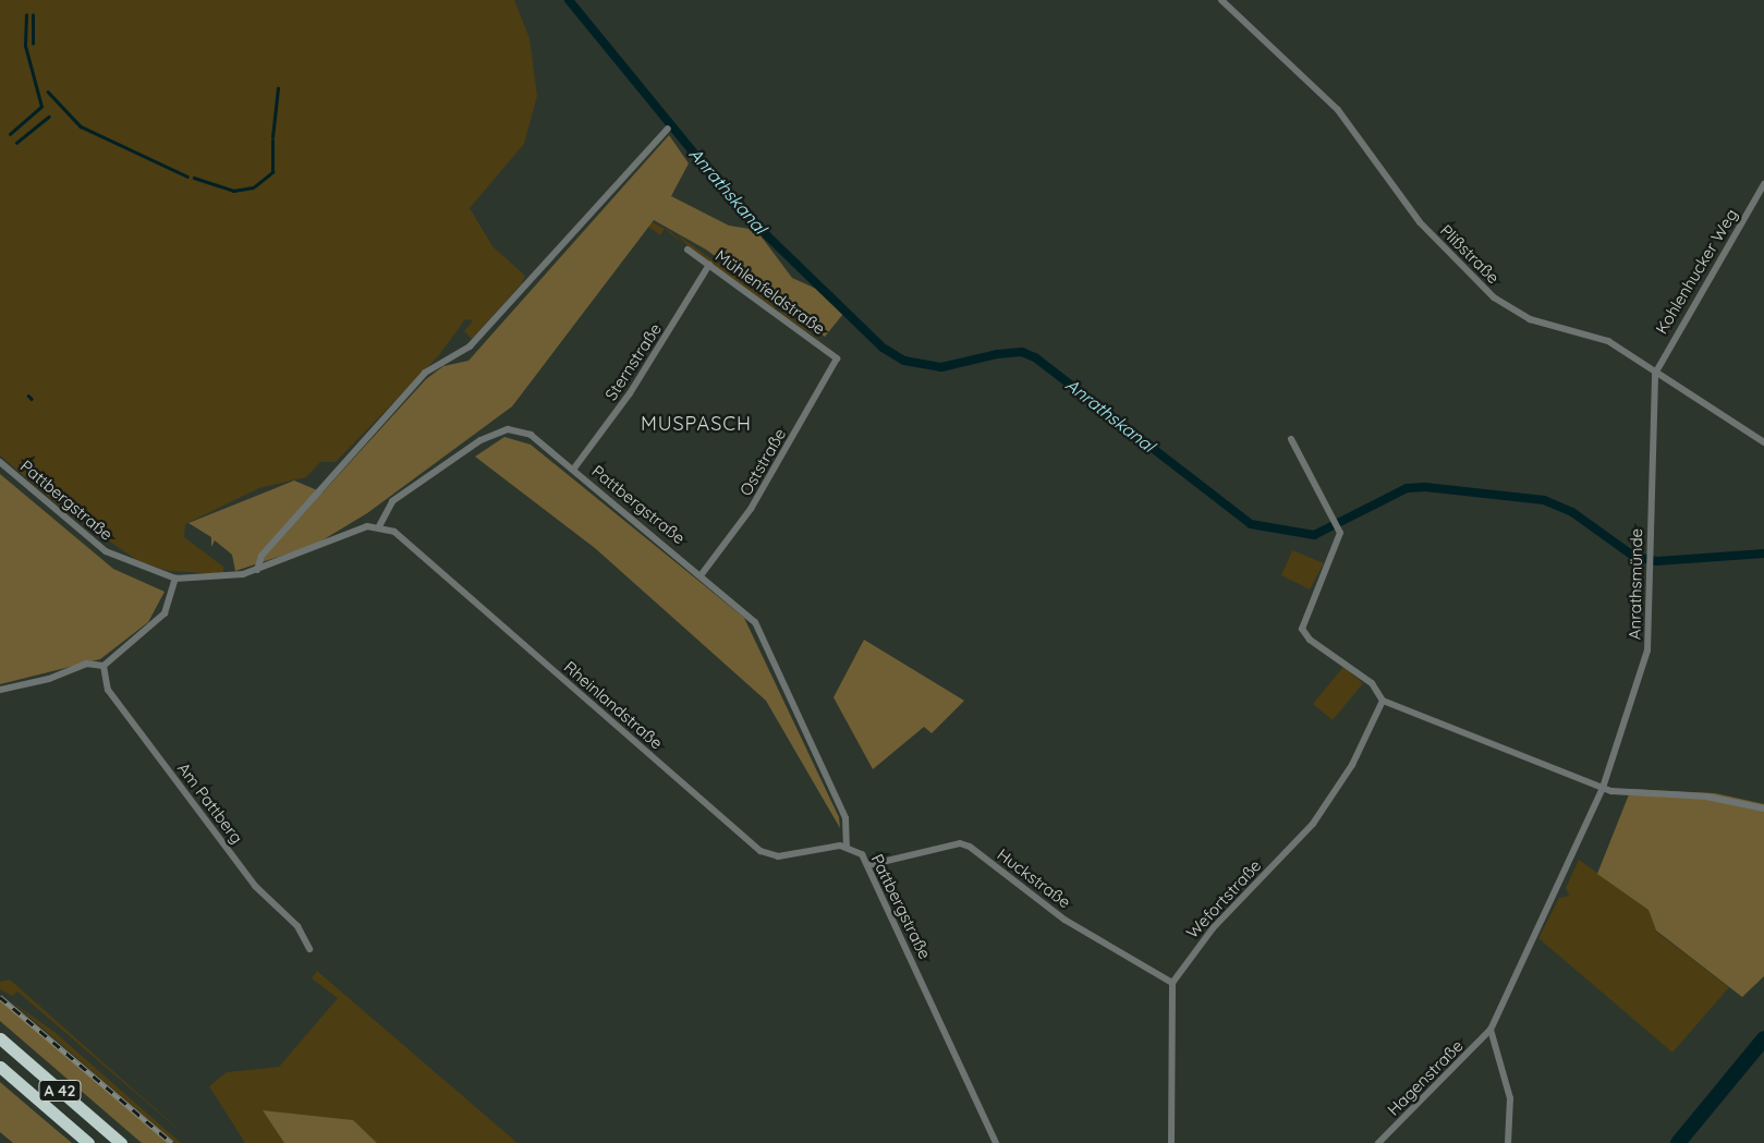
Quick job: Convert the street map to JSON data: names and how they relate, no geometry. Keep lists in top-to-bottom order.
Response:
{
  "streets": {
    "highway": ["A 42"],
    "street": [
      "Plißstraße",
      "Kohlenhucker Weg",
      "Mühlenfeldstraße",
      "Sternstraße",
      "Oststraße",
      "Pattbergstraße",
      "Anrathsmünde",
      "Rheinlandstraße",
      "Am Pattberg",
      "Huckstraße",
      "Wefortstraße",
      "Hagenstraße"
    ]
  },
  "crossings": [
    ["Plißstraße", "Kohlenhucker Weg"],
    ["Plißstraße", "Anrathsmünde"],
    ["Kohlenhucker Weg", "Anrathsmünde"],
    ["Mühlenfeldstraße", "Sternstraße"],
    ["Mühlenfeldstraße", "Oststraße"],
    ["Sternstraße", "Pattbergstraße"],
    ["Oststraße", "Pattbergstraße"],
    ["Pattbergstraße", "Rheinlandstraße"],
    ["Pattbergstraße", "Huckstraße"],
    ["Anrathsmünde", "Hagenstraße"],
    ["Huckstraße", "Wefortstraße"]
  ],
  "districts": ["MUSPASCH"],
  "water": ["Anrathskanal"]
}
